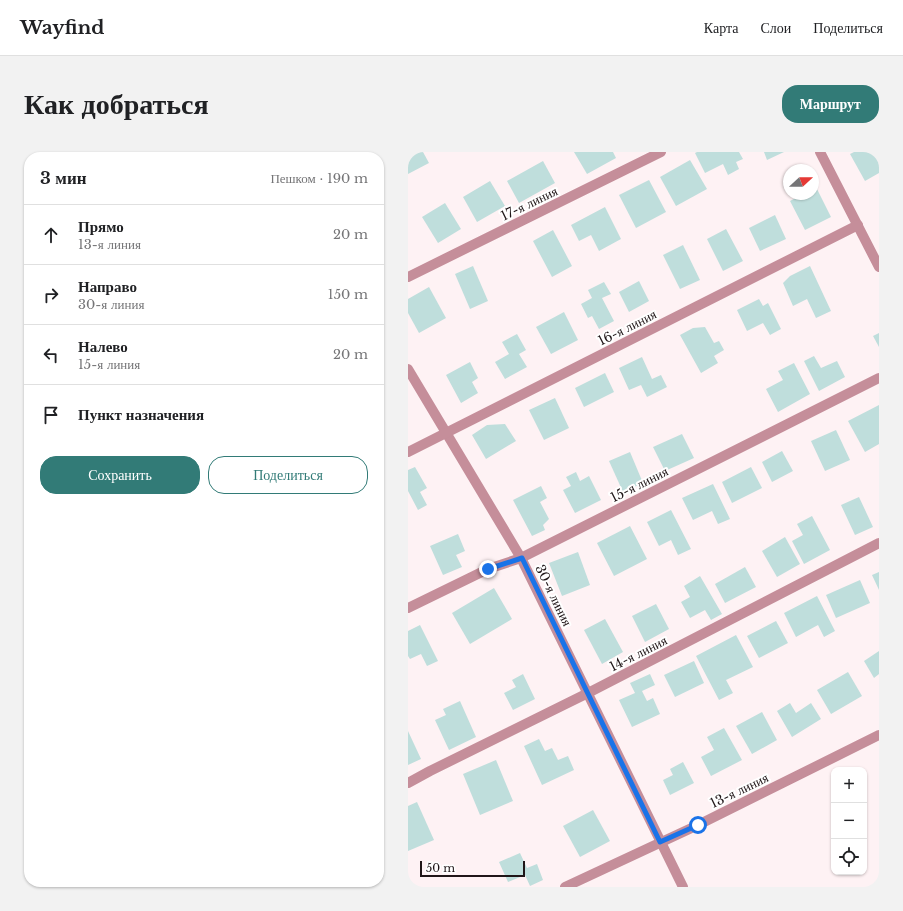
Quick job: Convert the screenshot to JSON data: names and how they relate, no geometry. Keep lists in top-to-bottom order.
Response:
{
  "streets": {
    "street": [
      "17-я линия",
      "16-я линия",
      "15-я линия",
      "30-я линия",
      "14-я линия",
      "13-я линия"
    ]
  },
  "crossings": [
    ["16-я линия", "30-я линия"],
    ["15-я линия", "30-я линия"],
    ["30-я линия", "14-я линия"],
    ["30-я линия", "13-я линия"]
  ],
  "scale_bar": "50 m",
  "north": "right",
  "page": {
    "header": "Wayfind",
    "nav": ["Карта", "Слои", "Поделиться"],
    "buttons": [
      "Маршрут",
      ["Сохранить", "Поделиться"]
    ],
    "title": "Как добраться",
    "heading": ["3 мин", "Пешком · 190 m"],
    "list": [
      ["Прямо", "13-я линия", "20 m"],
      ["Направо", "30-я линия", "150 m"],
      ["Налево", "15-я линия", "20 m"],
      "Пункт назначения"
    ],
    "map_buttons": ["+", "−"],
    "scale": "50 m"
  }
}
